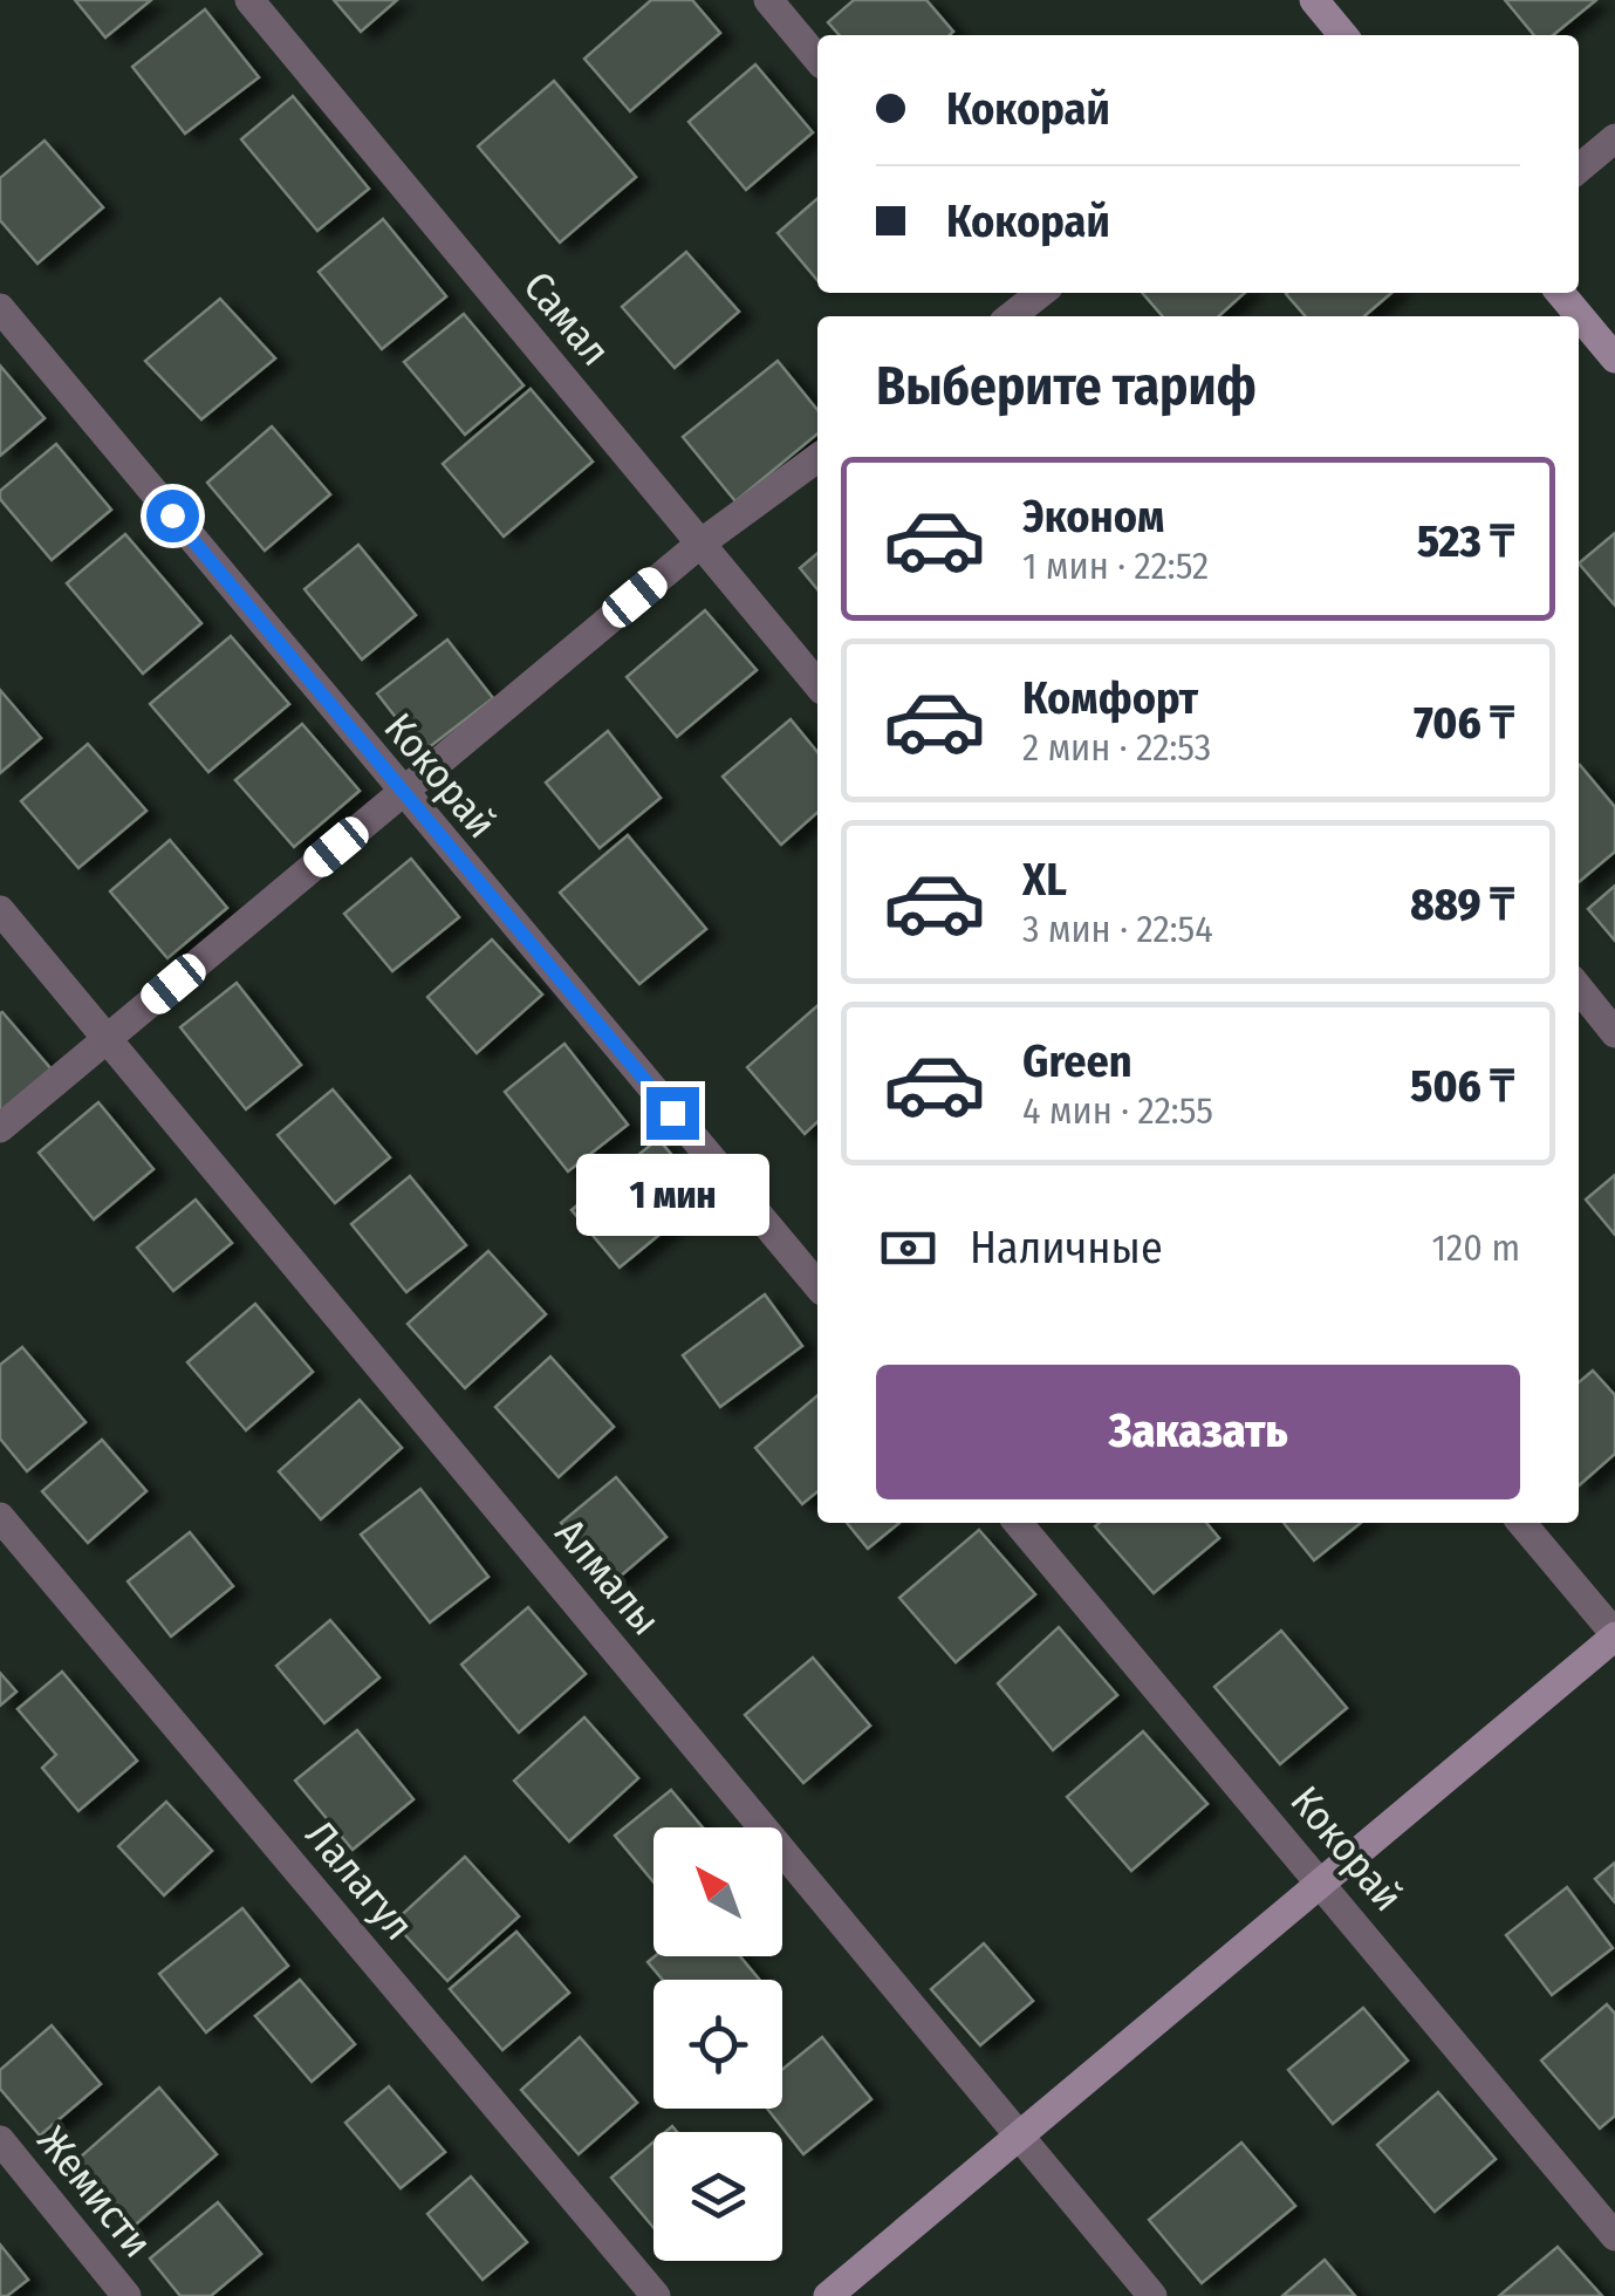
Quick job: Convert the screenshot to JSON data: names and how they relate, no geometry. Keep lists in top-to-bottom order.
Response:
{
  "streets": {
    "street": [
      "Самал",
      "Кокорай",
      "Алмалы",
      "Лалагул",
      "Жемисти"
    ]
  },
  "north": "top left",
  "page": {
    "banner": ["Кокорай", "Кокорай"],
    "heading": "Выберите тариф",
    "list": [
      {
        "name": "Эконом",
        "note": "1 мин · 22:52",
        "value": "523 ₸"
      },
      {
        "name": "Комфорт",
        "note": "2 мин · 22:53",
        "value": "706 ₸"
      },
      {
        "name": "XL",
        "note": "3 мин · 22:54",
        "value": "889 ₸"
      },
      {
        "name": "Green",
        "note": "4 мин · 22:55",
        "value": "506 ₸"
      }
    ],
    "bubble": "1 мин",
    "pay": ["Наличные", "120 m"],
    "buttons": "Заказать"
  }
}
